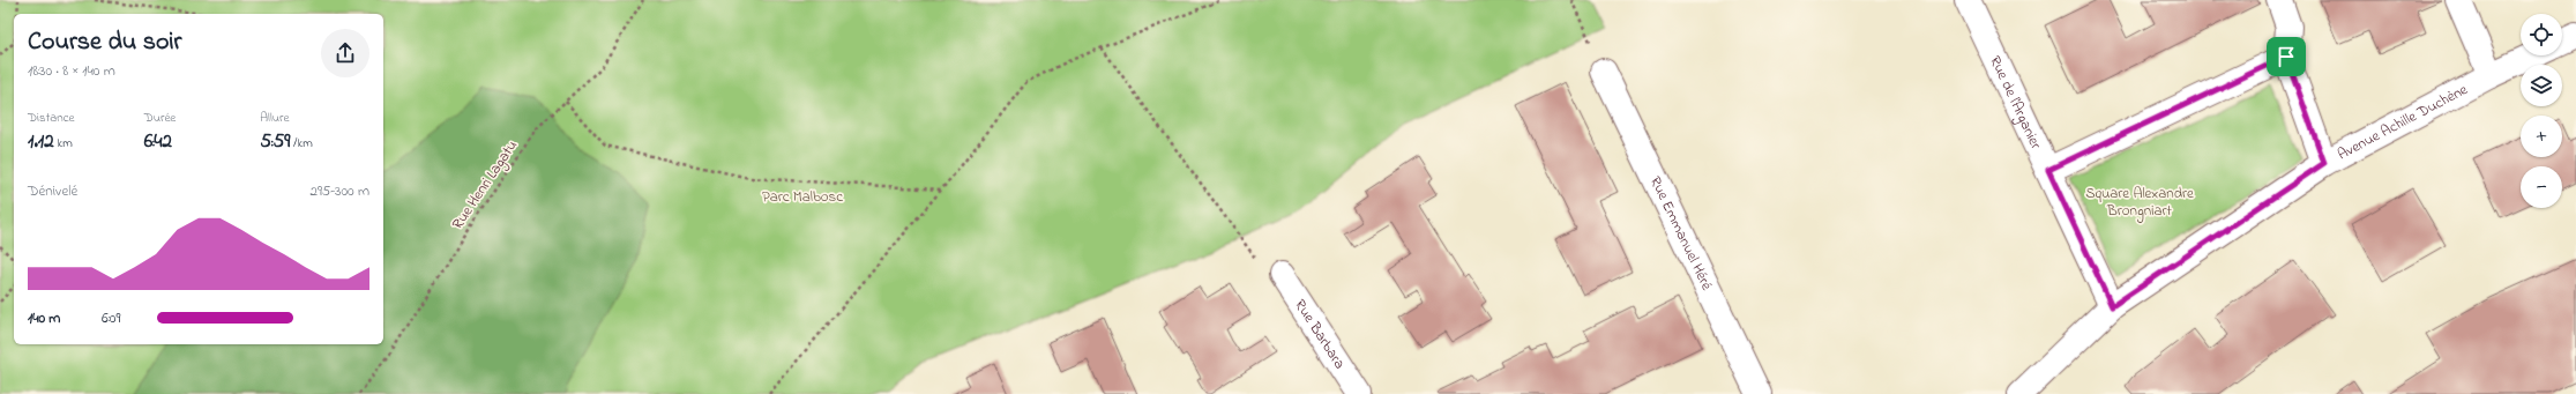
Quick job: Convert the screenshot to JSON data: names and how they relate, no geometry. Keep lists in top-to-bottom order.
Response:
{
  "streets": {
    "street": [
      "Rue de l'Arganier",
      "Avenue Achille Duchène",
      "Rue Emmanuel Héré",
      "Rue Barbara"
    ],
    "path": ["Rue Henri Lagatu"]
  },
  "crossings": [
    ["Rue de l'Arganier", "Avenue Achille Duchène"]
  ],
  "parks": ["Square Alexandre Brongniart", "Parc Malbosc"],
  "page": {
    "map_buttons": ["+", "−"],
    "heading": ["Course du soir", "18:30 · 8 × 140 m"],
    "stats": [
      ["Distance", "1.12 km"],
      ["Durée", "6:42"],
      ["Allure", "5:59 /km"]
    ],
    "chart": ["Dénivelé", "295–300 m"],
    "list": [
      {
        "name": "140 m",
        "note": "6:09"
      }
    ]
  }
}
